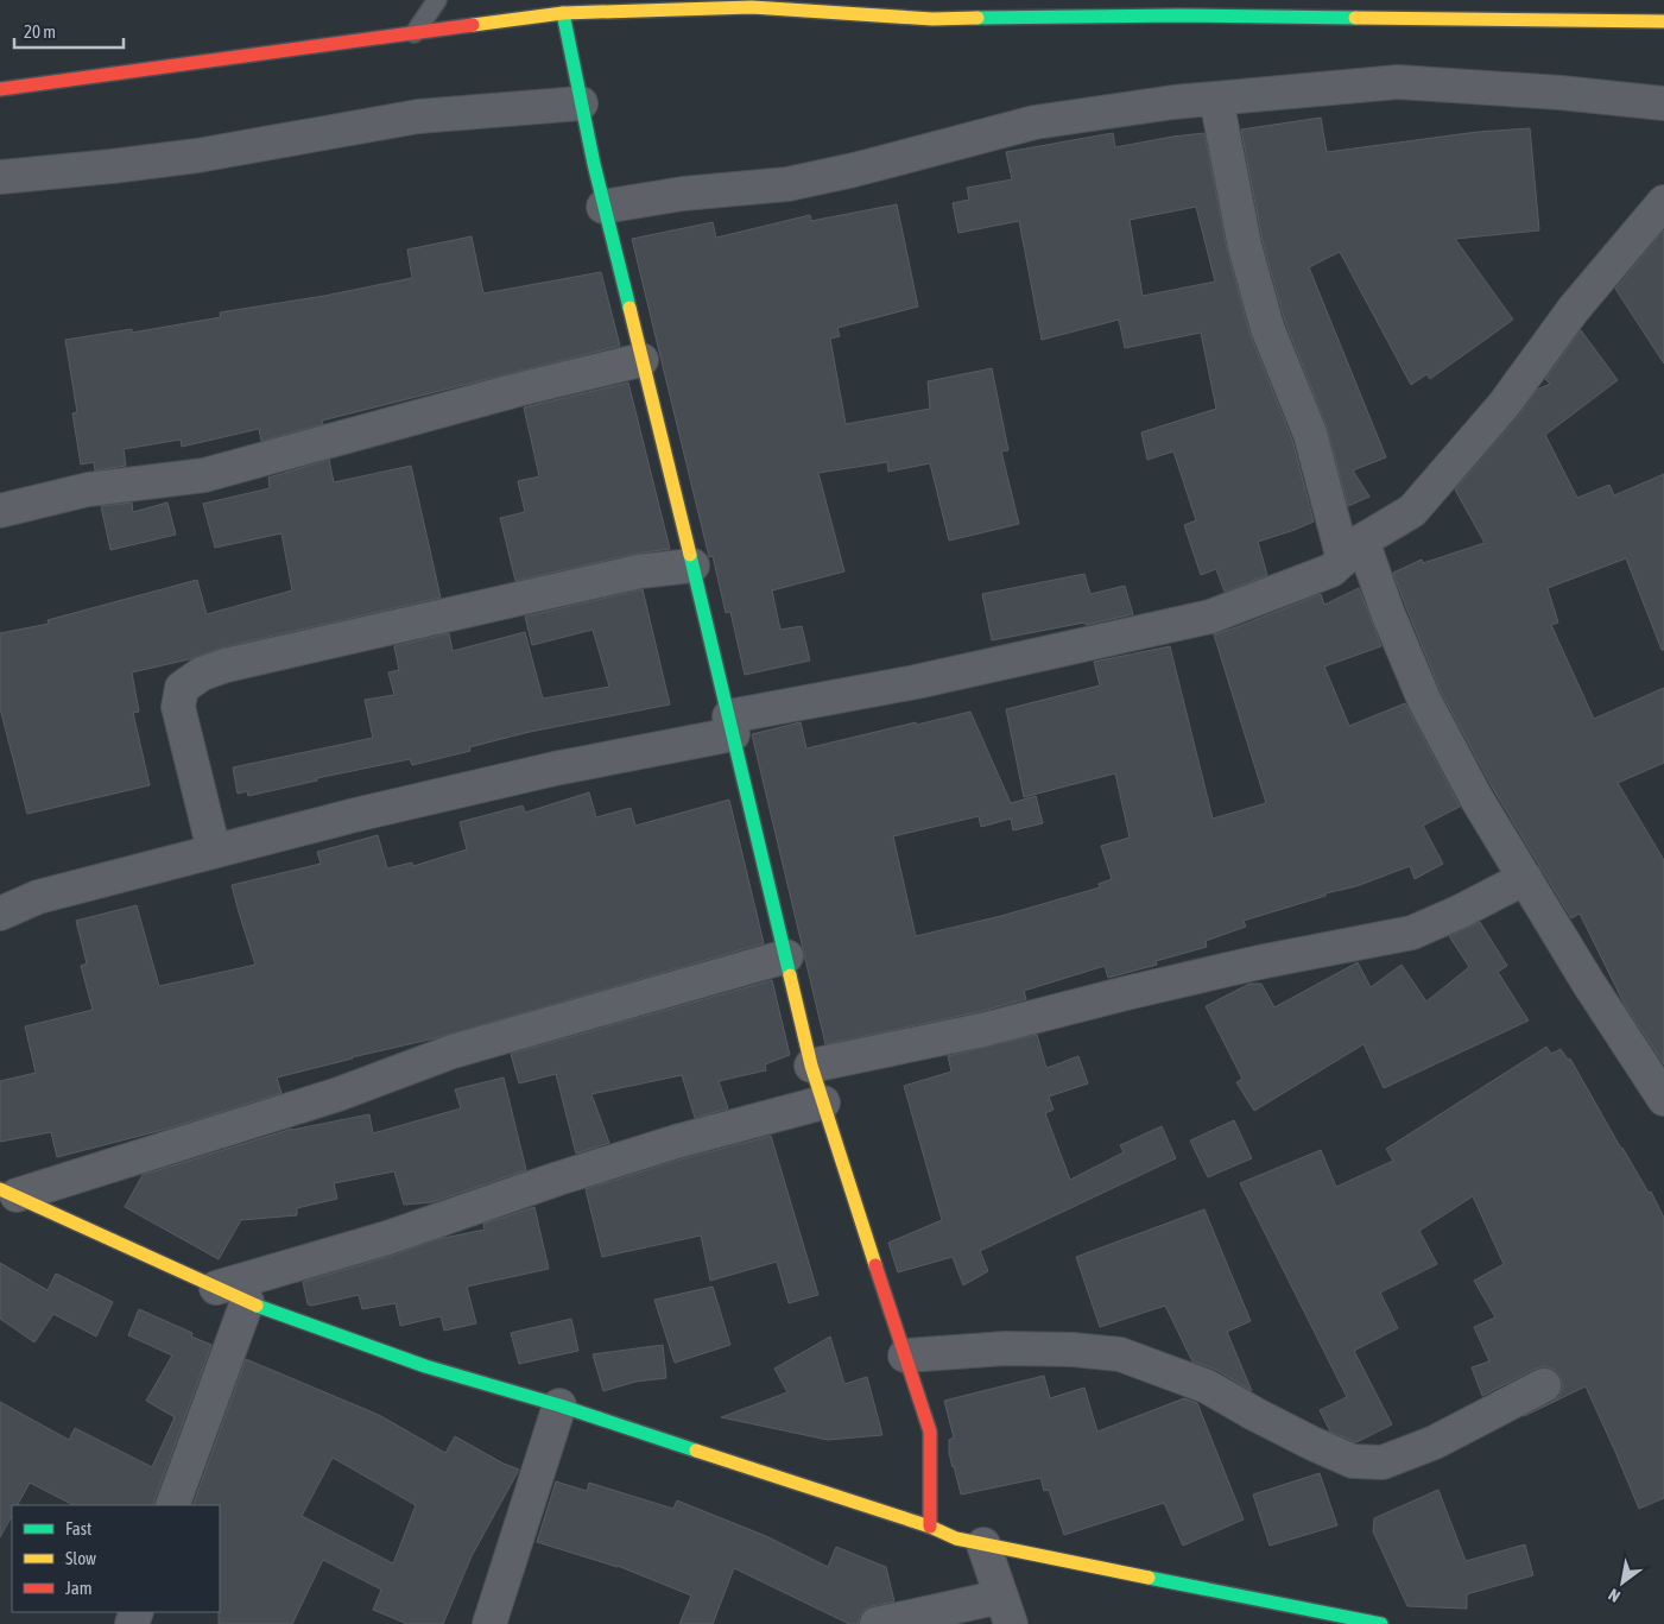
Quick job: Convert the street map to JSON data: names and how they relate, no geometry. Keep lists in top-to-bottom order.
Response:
{
  "legend": ["Fast", "Slow", "Jam"],
  "scale_bar": "20 m",
  "north": "bottom left"
}
